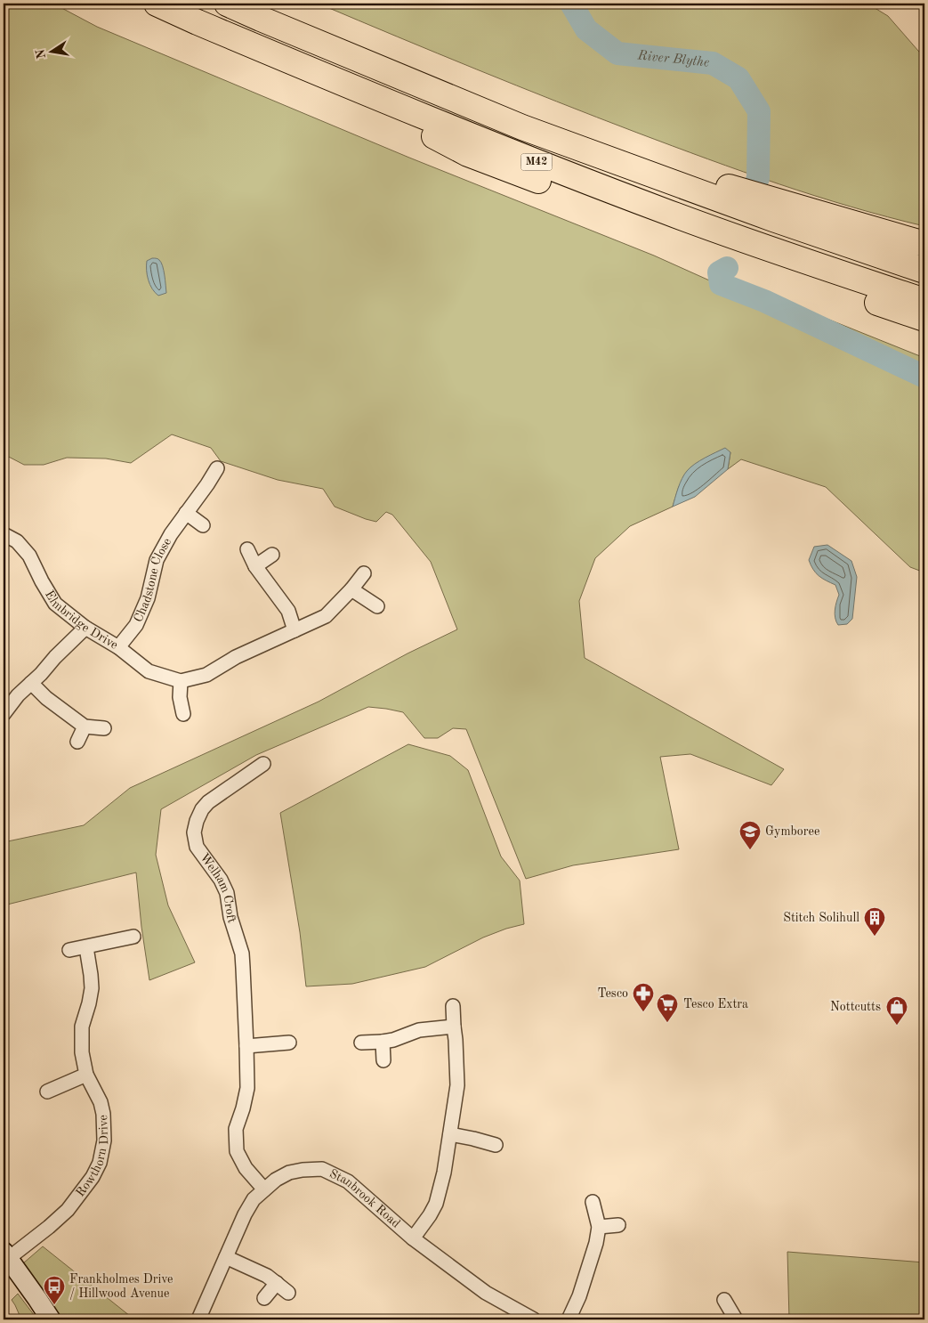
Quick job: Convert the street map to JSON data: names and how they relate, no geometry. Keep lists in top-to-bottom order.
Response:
{
  "streets": {
    "highway": ["M42"],
    "street": [
      "Chadstone Close",
      "Elmbridge Drive",
      "Welham Croft",
      "Rowthorn Drive",
      "Stanbrook Road"
    ]
  },
  "crossings": [
    ["Chadstone Close", "Elmbridge Drive"],
    ["Welham Croft", "Stanbrook Road"]
  ],
  "water": ["River Blythe"],
  "places": {
    "school or university": ["Gymboree"],
    "building": ["Stitch Solihull"],
    "pharmacy": ["Tesco"],
    "supermarket": ["Tesco Extra"],
    "shop": ["Nottcutts"],
    "bus stop": ["Frankholmes Drive / Hillwood Avenue"]
  },
  "north": "left"
}
